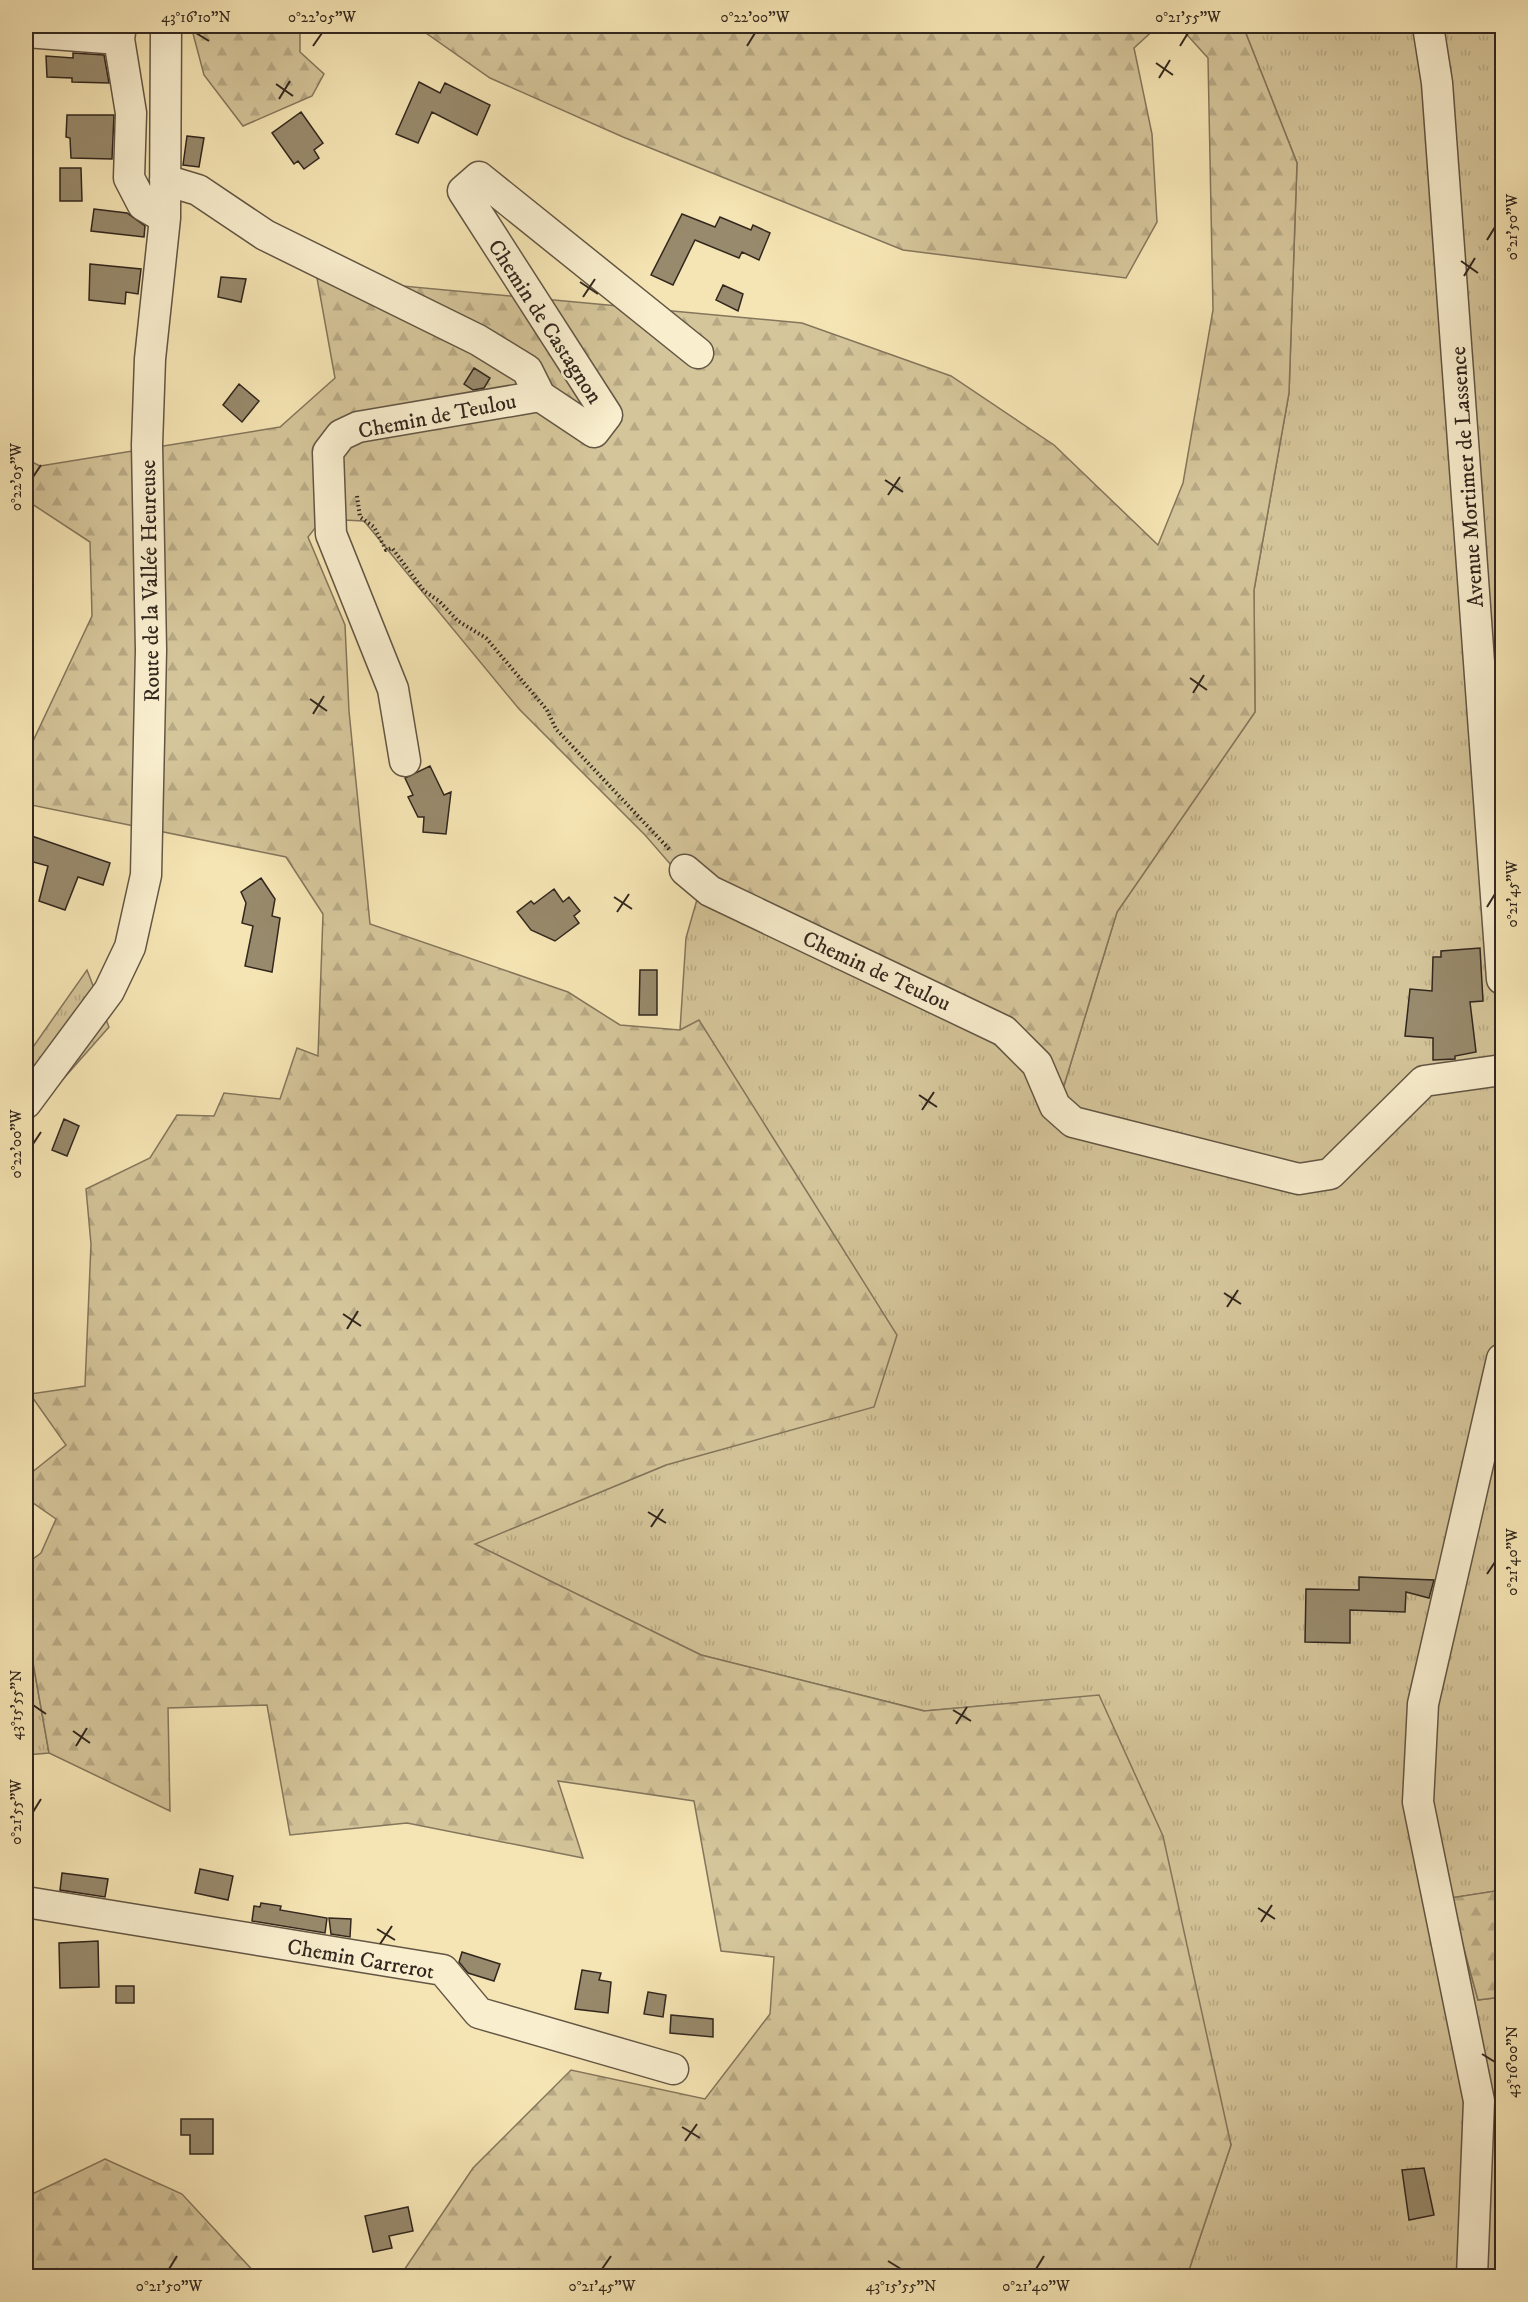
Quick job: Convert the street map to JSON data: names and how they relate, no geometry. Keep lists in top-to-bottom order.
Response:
{
  "streets": {
    "street": [
      "Chemin de Castagnon",
      "Chemin de Teulou",
      "Avenue Mortimer de Lassence",
      "Route de la Vallée Heureuse",
      "Chemin Carrerot"
    ]
  },
  "crossings": [
    ["Chemin de Castagnon", "Chemin de Teulou"],
    ["Chemin de Castagnon", "Route de la Vallée Heureuse"]
  ],
  "coordinates": [
    "43°16'10\"N",
    "0°22'05\"W",
    "0°22'00\"W",
    "0°21'55\"W",
    "0°21'50\"W",
    "0°21'45\"W",
    "0°21'40\"W",
    "43°15'55\"N",
    "43°16'00\"N"
  ]
}
